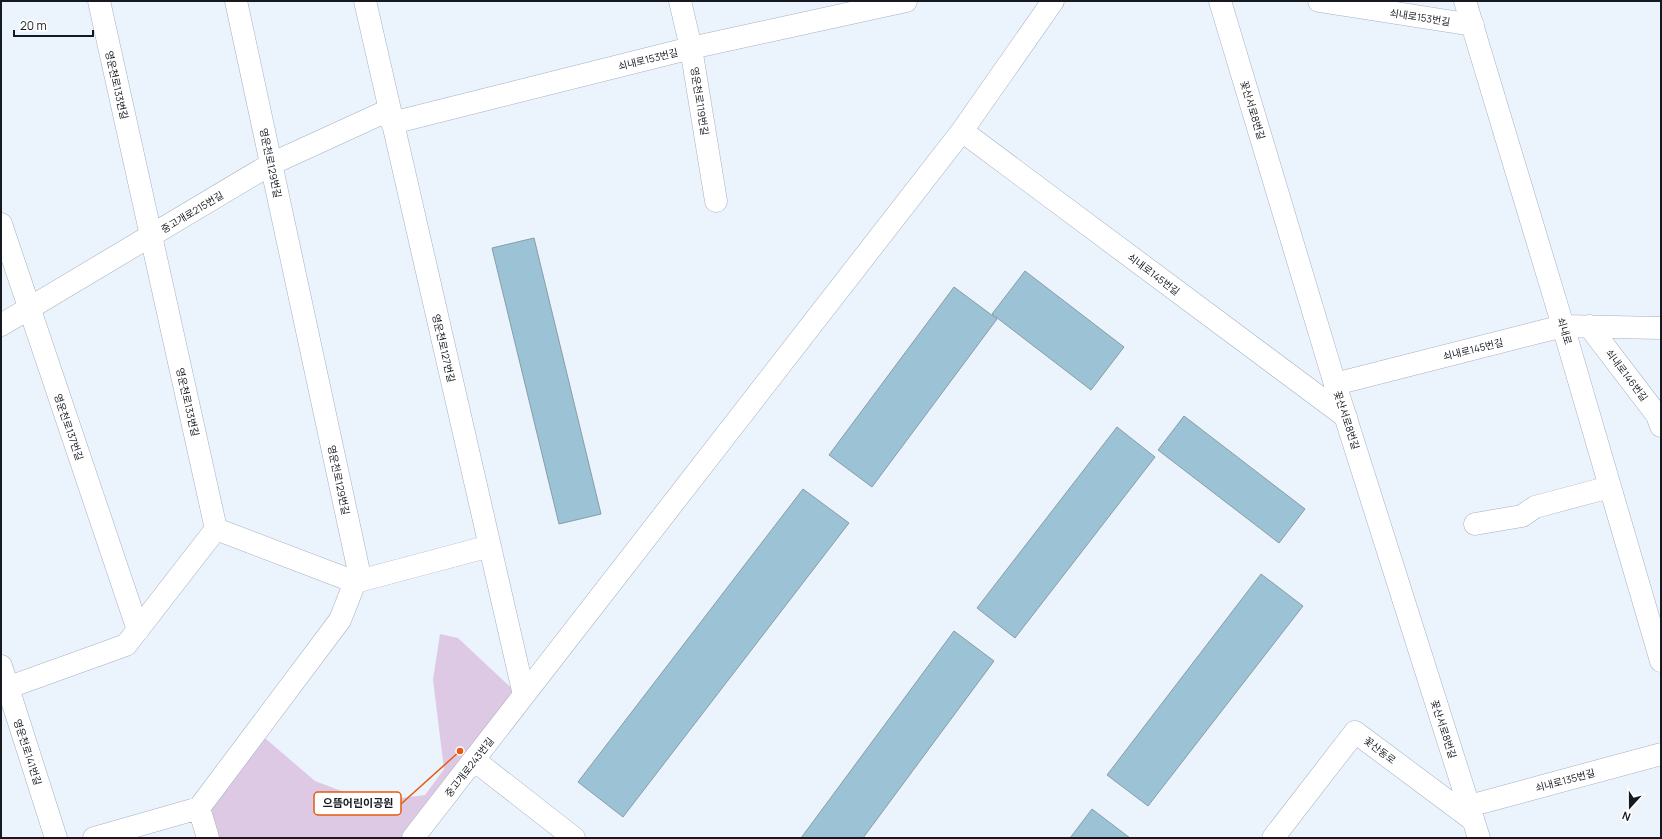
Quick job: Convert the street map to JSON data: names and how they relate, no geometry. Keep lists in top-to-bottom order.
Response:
{
  "streets": {
    "street": [
      "쇠내로153번길",
      "영운천로133번길",
      "영운천로119번길",
      "꽃산서로8번길",
      "영운천로129번길",
      "중고개로215번길",
      "쇠내로145번길",
      "쇠내로",
      "영운천로127번길",
      "쇠내로146번길",
      "영운천로137번길",
      "꽃산동로",
      "영운천로141번길",
      "중고개로243번길",
      "쇠내로135번길"
    ]
  },
  "crossings": [
    ["쇠내로153번길", "영운천로119번길"],
    ["쇠내로153번길", "중고개로215번길"],
    ["쇠내로153번길", "쇠내로"],
    ["쇠내로153번길", "영운천로127번길"],
    ["영운천로133번길", "중고개로215번길"],
    ["꽃산서로8번길", "쇠내로145번길"],
    ["꽃산서로8번길", "꽃산동로"],
    ["꽃산서로8번길", "쇠내로135번길"],
    ["영운천로129번길", "중고개로215번길"],
    ["중고개로215번길", "영운천로127번길"],
    ["중고개로215번길", "영운천로137번길"],
    ["쇠내로145번길", "쇠내로"],
    ["쇠내로145번길", "중고개로243번길"],
    ["영운천로127번길", "중고개로243번길"],
    ["꽃산동로", "쇠내로135번길"]
  ],
  "places": ["으뜸어린이공원"],
  "scale_bar": "20 m",
  "north": "bottom"
}
